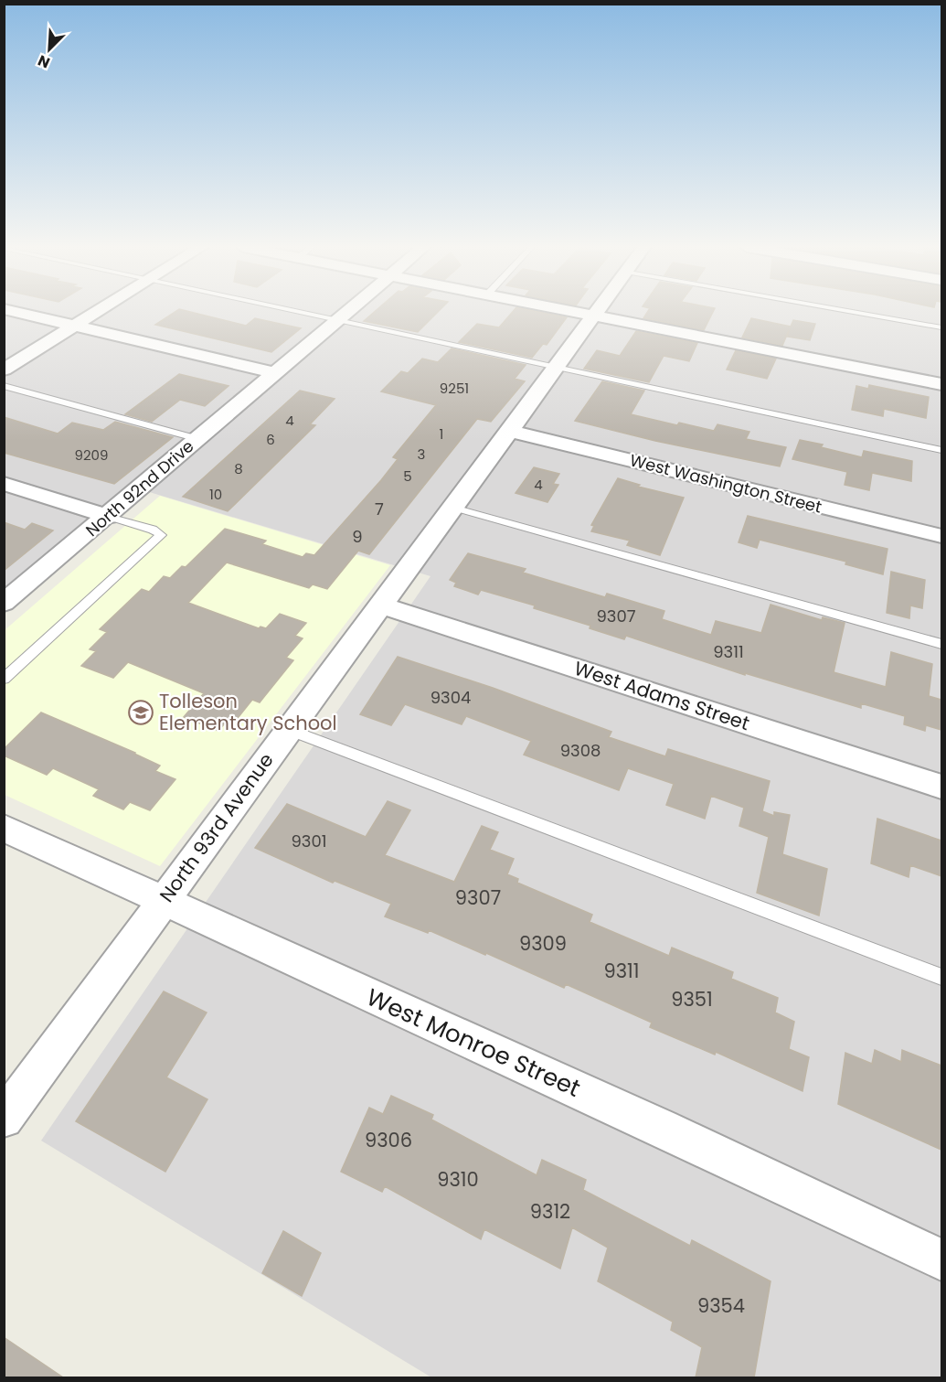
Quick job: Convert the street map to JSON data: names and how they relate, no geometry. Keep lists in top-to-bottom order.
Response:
{
  "streets": {
    "street": [
      "West Washington Street",
      "North 92nd Drive",
      "West Adams Street",
      "North 93rd Avenue",
      "West Monroe Street"
    ]
  },
  "crossings": [
    ["West Washington Street", "North 93rd Avenue"],
    ["West Adams Street", "North 93rd Avenue"],
    ["North 93rd Avenue", "West Monroe Street"]
  ],
  "places": {
    "school or university": ["Tolleson Elementary School"]
  },
  "house_numbers": [
    "9251",
    "4",
    "1",
    "6",
    "3",
    "9209",
    "8",
    "5",
    "4",
    "10",
    "7",
    "9",
    "9307",
    "9311",
    "9304",
    "9308",
    "9301",
    "9307",
    "9309",
    "9311",
    "9351",
    "9306",
    "9310",
    "9312",
    "9354"
  ],
  "north": "bottom left"
}
